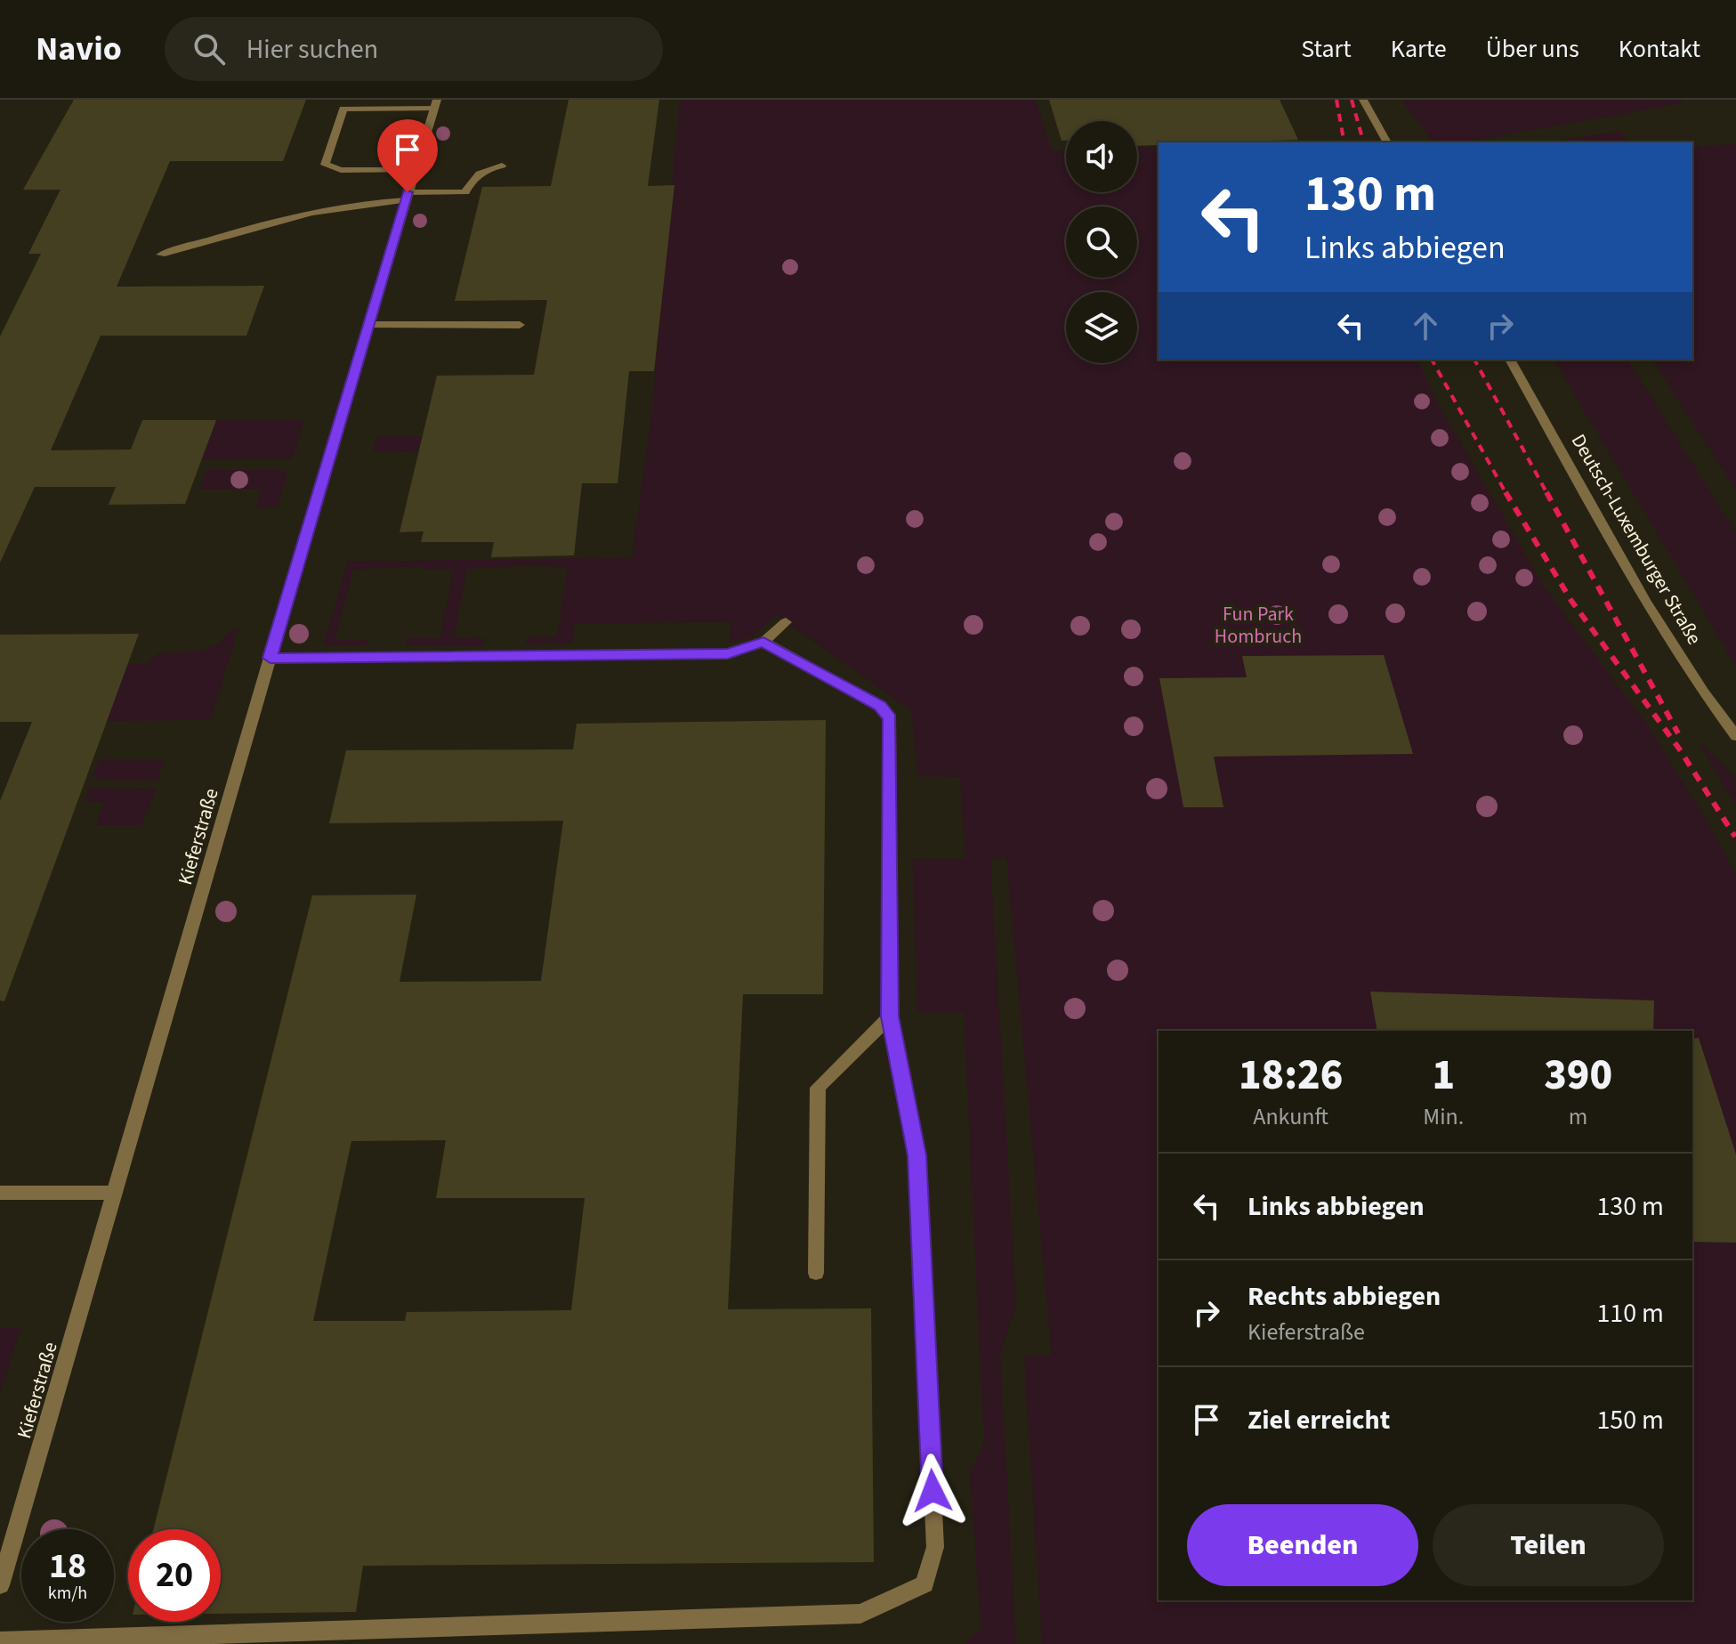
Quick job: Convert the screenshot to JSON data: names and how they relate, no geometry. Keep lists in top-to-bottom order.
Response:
{
  "streets": {
    "street": ["Deutsch-Luxemburger Straße", "Kieferstraße"]
  },
  "parks": ["Fun Park Hombruch"],
  "page": {
    "header": "Navio",
    "search": "Hier suchen",
    "nav": [
      "Start",
      "Karte",
      "Über uns",
      "Kontakt"
    ],
    "turn": ["130 m", "Links abbiegen"],
    "eta": [
      "18:26",
      "Ankunft",
      "1",
      "Min.",
      "390",
      "m"
    ],
    "list": [
      {
        "name": "Links abbiegen",
        "value": "130 m"
      },
      {
        "name": "Rechts abbiegen",
        "note": "Kieferstraße",
        "value": "110 m"
      },
      {
        "name": "Ziel erreicht",
        "value": "150 m"
      }
    ],
    "buttons": ["Beenden", "Teilen"],
    "speed": "18 km/h",
    "limit": "20"
  }
}
